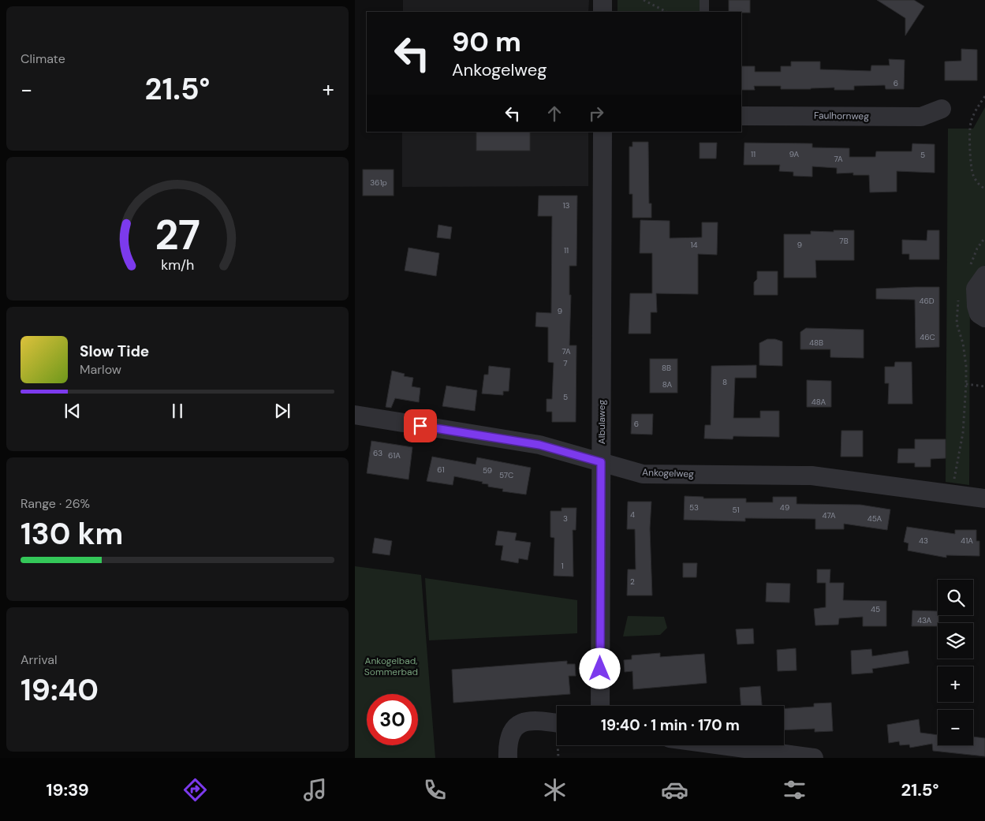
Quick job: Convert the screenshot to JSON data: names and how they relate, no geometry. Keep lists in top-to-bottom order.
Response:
{
  "streets": {
    "street": ["Faulhornweg", "Albulaweg", "Ankogelweg"]
  },
  "crossings": [
    ["Albulaweg", "Ankogelweg"]
  ],
  "parks": ["Ankogelbad, Sommerbad"],
  "house_numbers": [
    "6",
    "11",
    "9A",
    "5",
    "7A",
    "361p",
    "13",
    "7B",
    "14",
    "9",
    "11",
    "46D",
    "9",
    "46C",
    "48B",
    "7A",
    "7",
    "8B",
    "8",
    "8A",
    "5",
    "48A",
    "6",
    "63",
    "61A",
    "61",
    "59",
    "57C",
    "53",
    "49",
    "51",
    "4",
    "47A",
    "3",
    "45A",
    "43",
    "41A",
    "1",
    "2",
    "45",
    "43A"
  ],
  "page": {
    "tile": [
      "Climate",
      ["Range · 26%", "130 km"],
      ["Arrival", "19:40"]
    ],
    "turn": ["90 m", "Ankogelweg"],
    "heat": ["−", "21.5°", "+"],
    "song": ["Slow Tide", "Marlow"],
    "map_buttons": ["+", "−"],
    "limit": "30",
    "trip": "19:40 · 1 min · 170 m",
    "tabs": ["19:39", "21.5°"],
    "gauge": ["27", "km/h"]
  }
}
